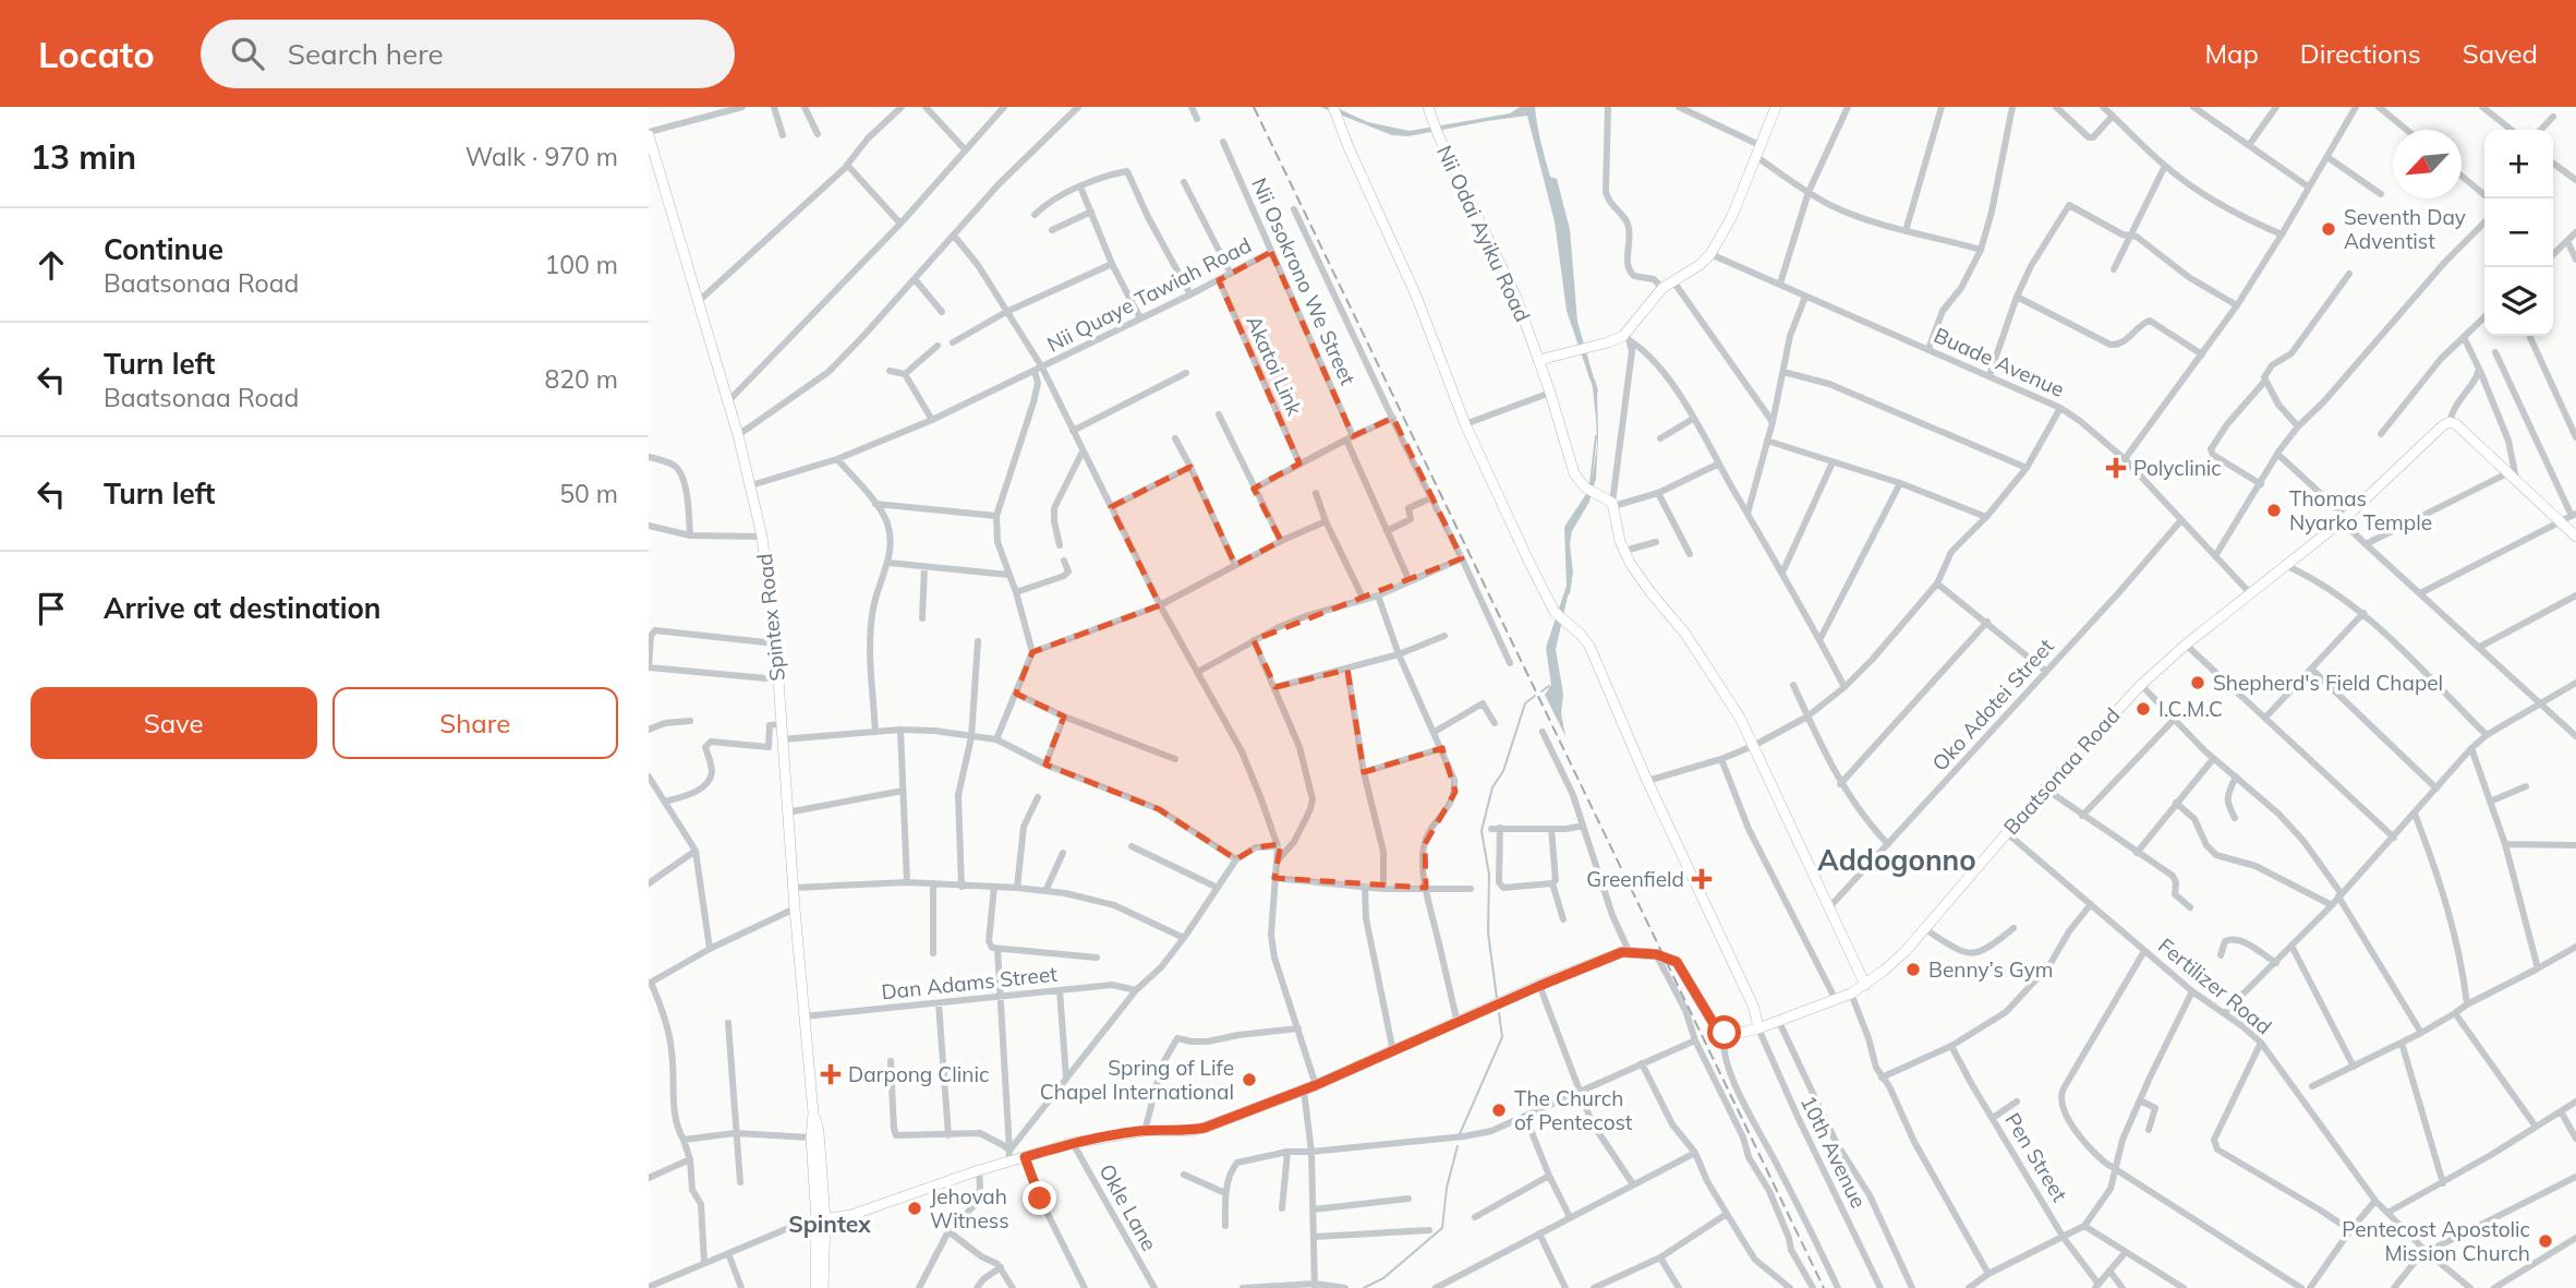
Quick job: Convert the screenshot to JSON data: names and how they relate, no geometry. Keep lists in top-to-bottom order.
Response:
{
  "streets": {
    "street": [
      "Nii Odai Ayiku Road",
      "Nii Osokrono We Street",
      "Nii Quaye Tawiah Road",
      "Buade Avenue",
      "Akatoi Link",
      "Spintex Road",
      "Oko Adotei Street",
      "Baatsonaa Road",
      "Dan Adams Street",
      "Fertilizer Road",
      "10th Avenue",
      "Pen Street",
      "Okle Lane"
    ]
  },
  "crossings": [
    ["Nii Osokrono We Street", "Nii Quaye Tawiah Road"],
    ["Nii Quaye Tawiah Road", "Akatoi Link"],
    ["Nii Quaye Tawiah Road", "Spintex Road"],
    ["Buade Avenue", "Oko Adotei Street"],
    ["Buade Avenue", "Baatsonaa Road"],
    ["Spintex Road", "Dan Adams Street"],
    ["Baatsonaa Road", "Fertilizer Road"],
    ["Baatsonaa Road", "10th Avenue"]
  ],
  "districts": ["Addogonno", "Spintex"],
  "places": {
    "other": [
      "Seventh Day Adventist",
      "Thomas Nyarko Temple",
      "Shepherd's Field Chapel",
      "I.C.M.C",
      "Benny’s Gym",
      "Spring of Life Chapel International",
      "The Church of Pentecost",
      "Jehovah Witness",
      "Pentecost Apostolic Mission Church"
    ],
    "health": ["Polyclinic", "Greenfield", "Darpong Clinic"]
  },
  "north": "bottom left",
  "page": {
    "header": "Locato",
    "search": "Search here",
    "nav": ["Map", "Directions", "Saved"],
    "heading": ["13 min", "Walk · 970 m"],
    "map_buttons": ["+", "−"],
    "list": [
      ["Continue", "Baatsonaa Road", "100 m"],
      ["Turn left", "Baatsonaa Road", "820 m"],
      ["Turn left", "50 m"],
      "Arrive at destination"
    ],
    "buttons": ["Save", "Share"]
  }
}
